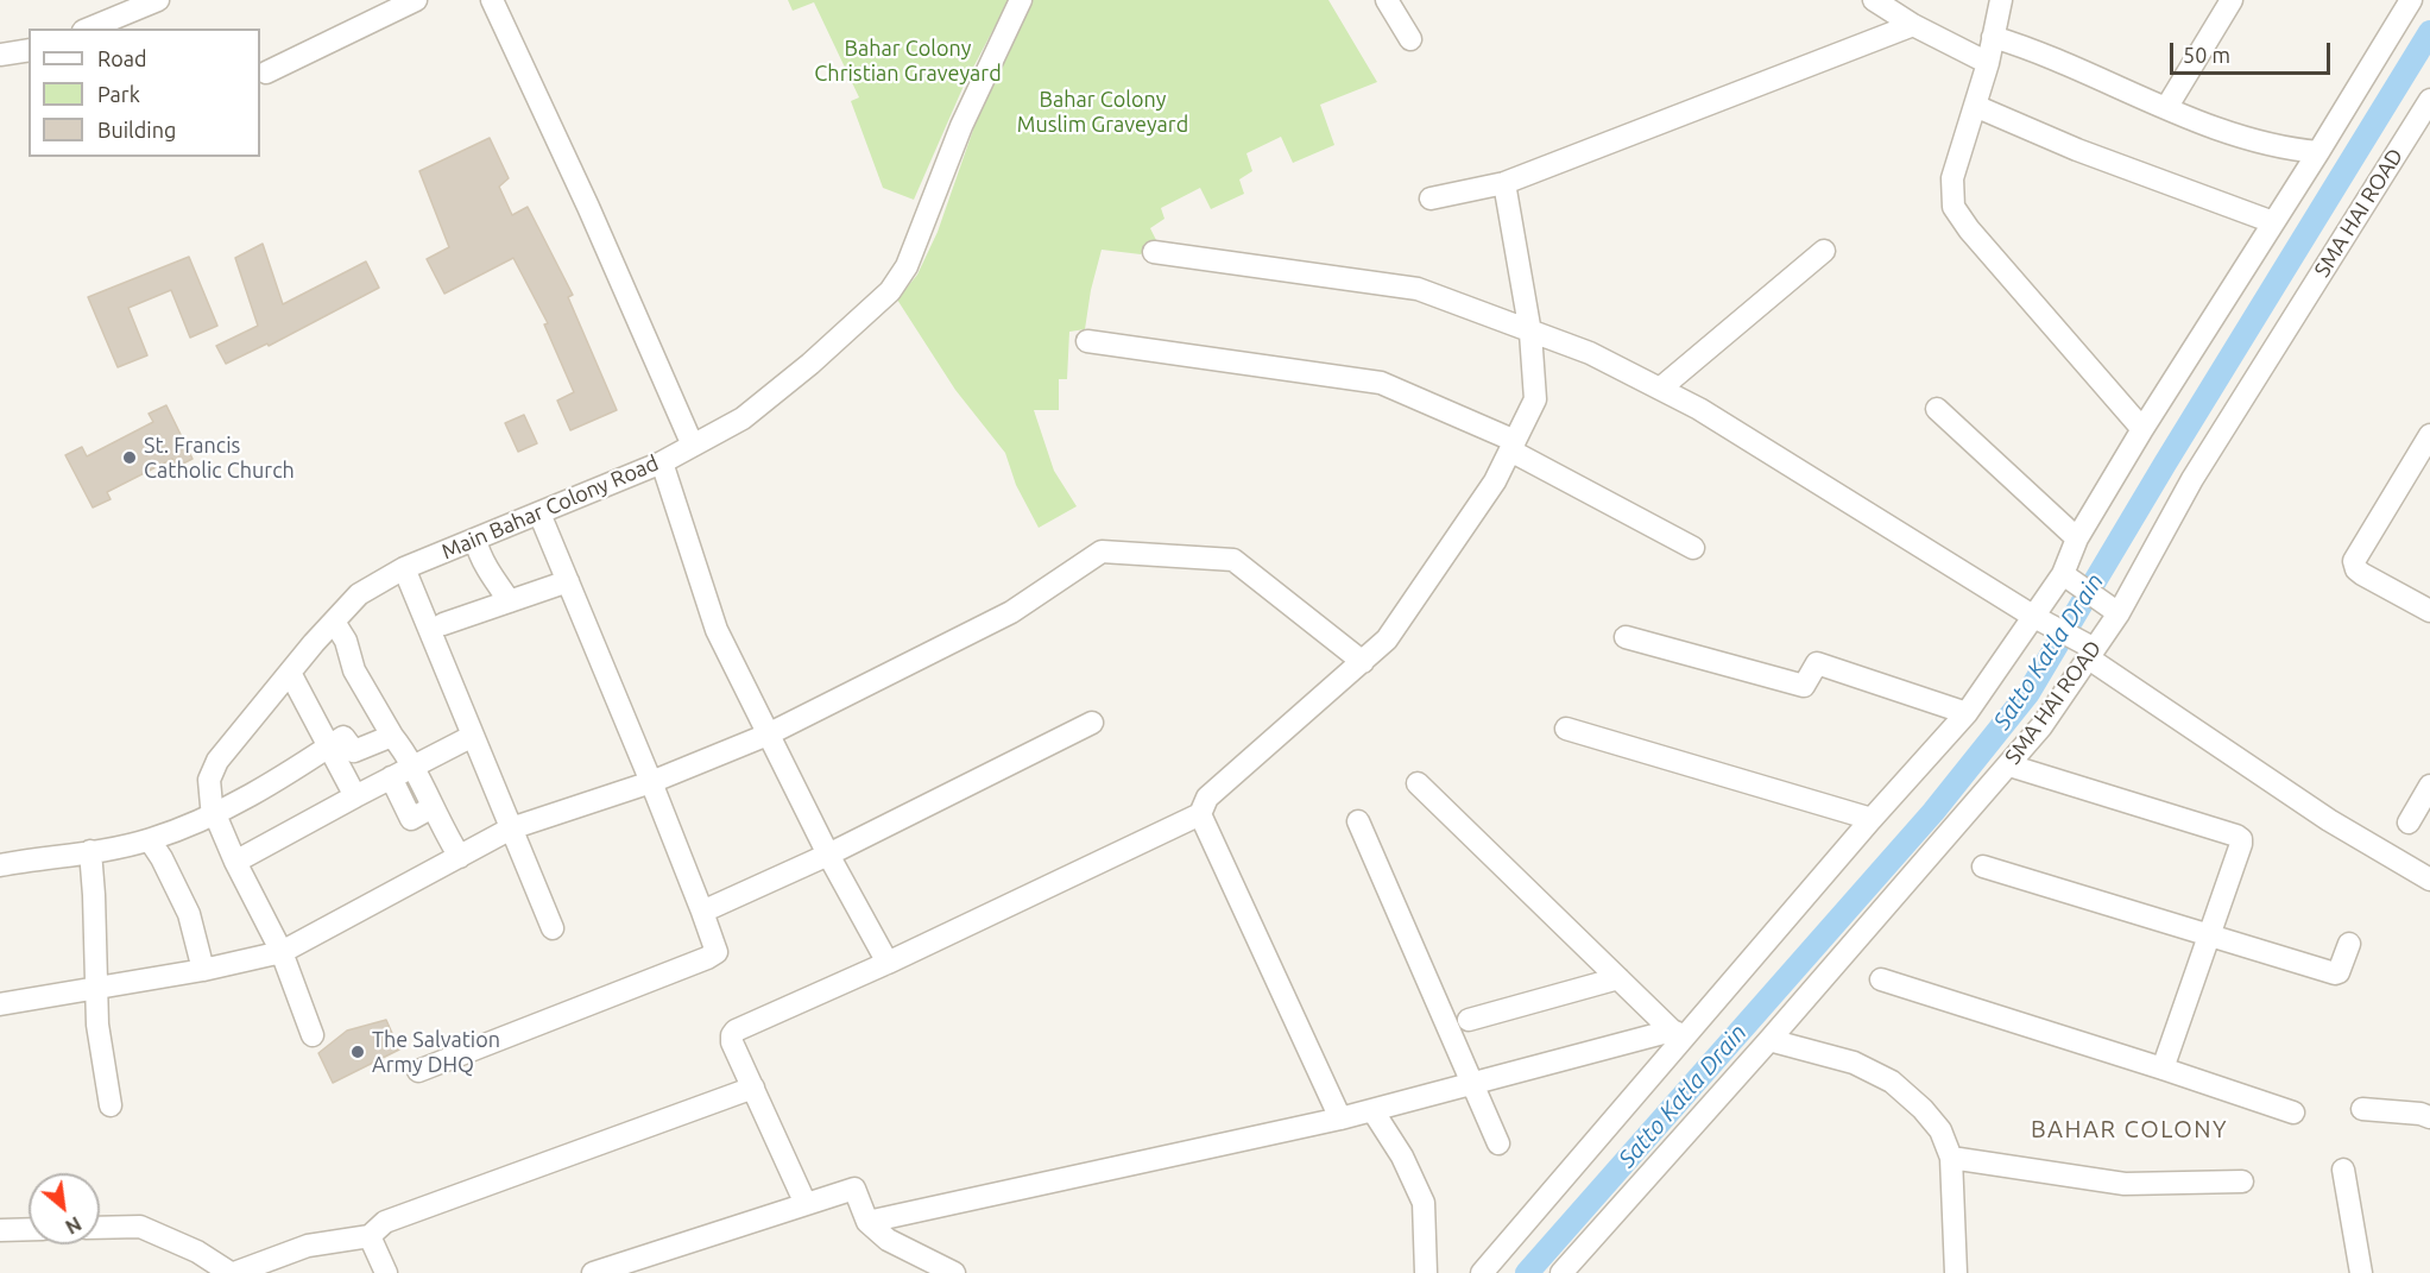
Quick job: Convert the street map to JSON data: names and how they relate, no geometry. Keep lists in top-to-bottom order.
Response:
{
  "streets": {
    "street": ["SMA HAI ROAD", "Main Bahar Colony Road"]
  },
  "districts": ["BAHAR COLONY"],
  "water": ["Satto Katla Drain"],
  "parks": ["Bahar Colony Christian Graveyard", "Bahar Colony Muslim Graveyard"],
  "places": ["St. Francis Catholic Church", "The Salvation Army DHQ"],
  "legend": ["Road", "Park", "Building"],
  "scale_bar": "50 m",
  "north": "bottom right"
}
